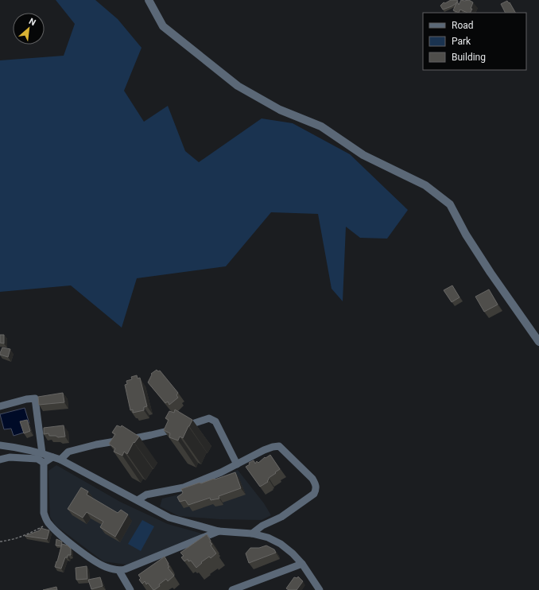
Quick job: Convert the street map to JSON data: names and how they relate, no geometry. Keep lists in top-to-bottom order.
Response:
{
  "legend": ["Road", "Park", "Building"],
  "north": "top right"
}
